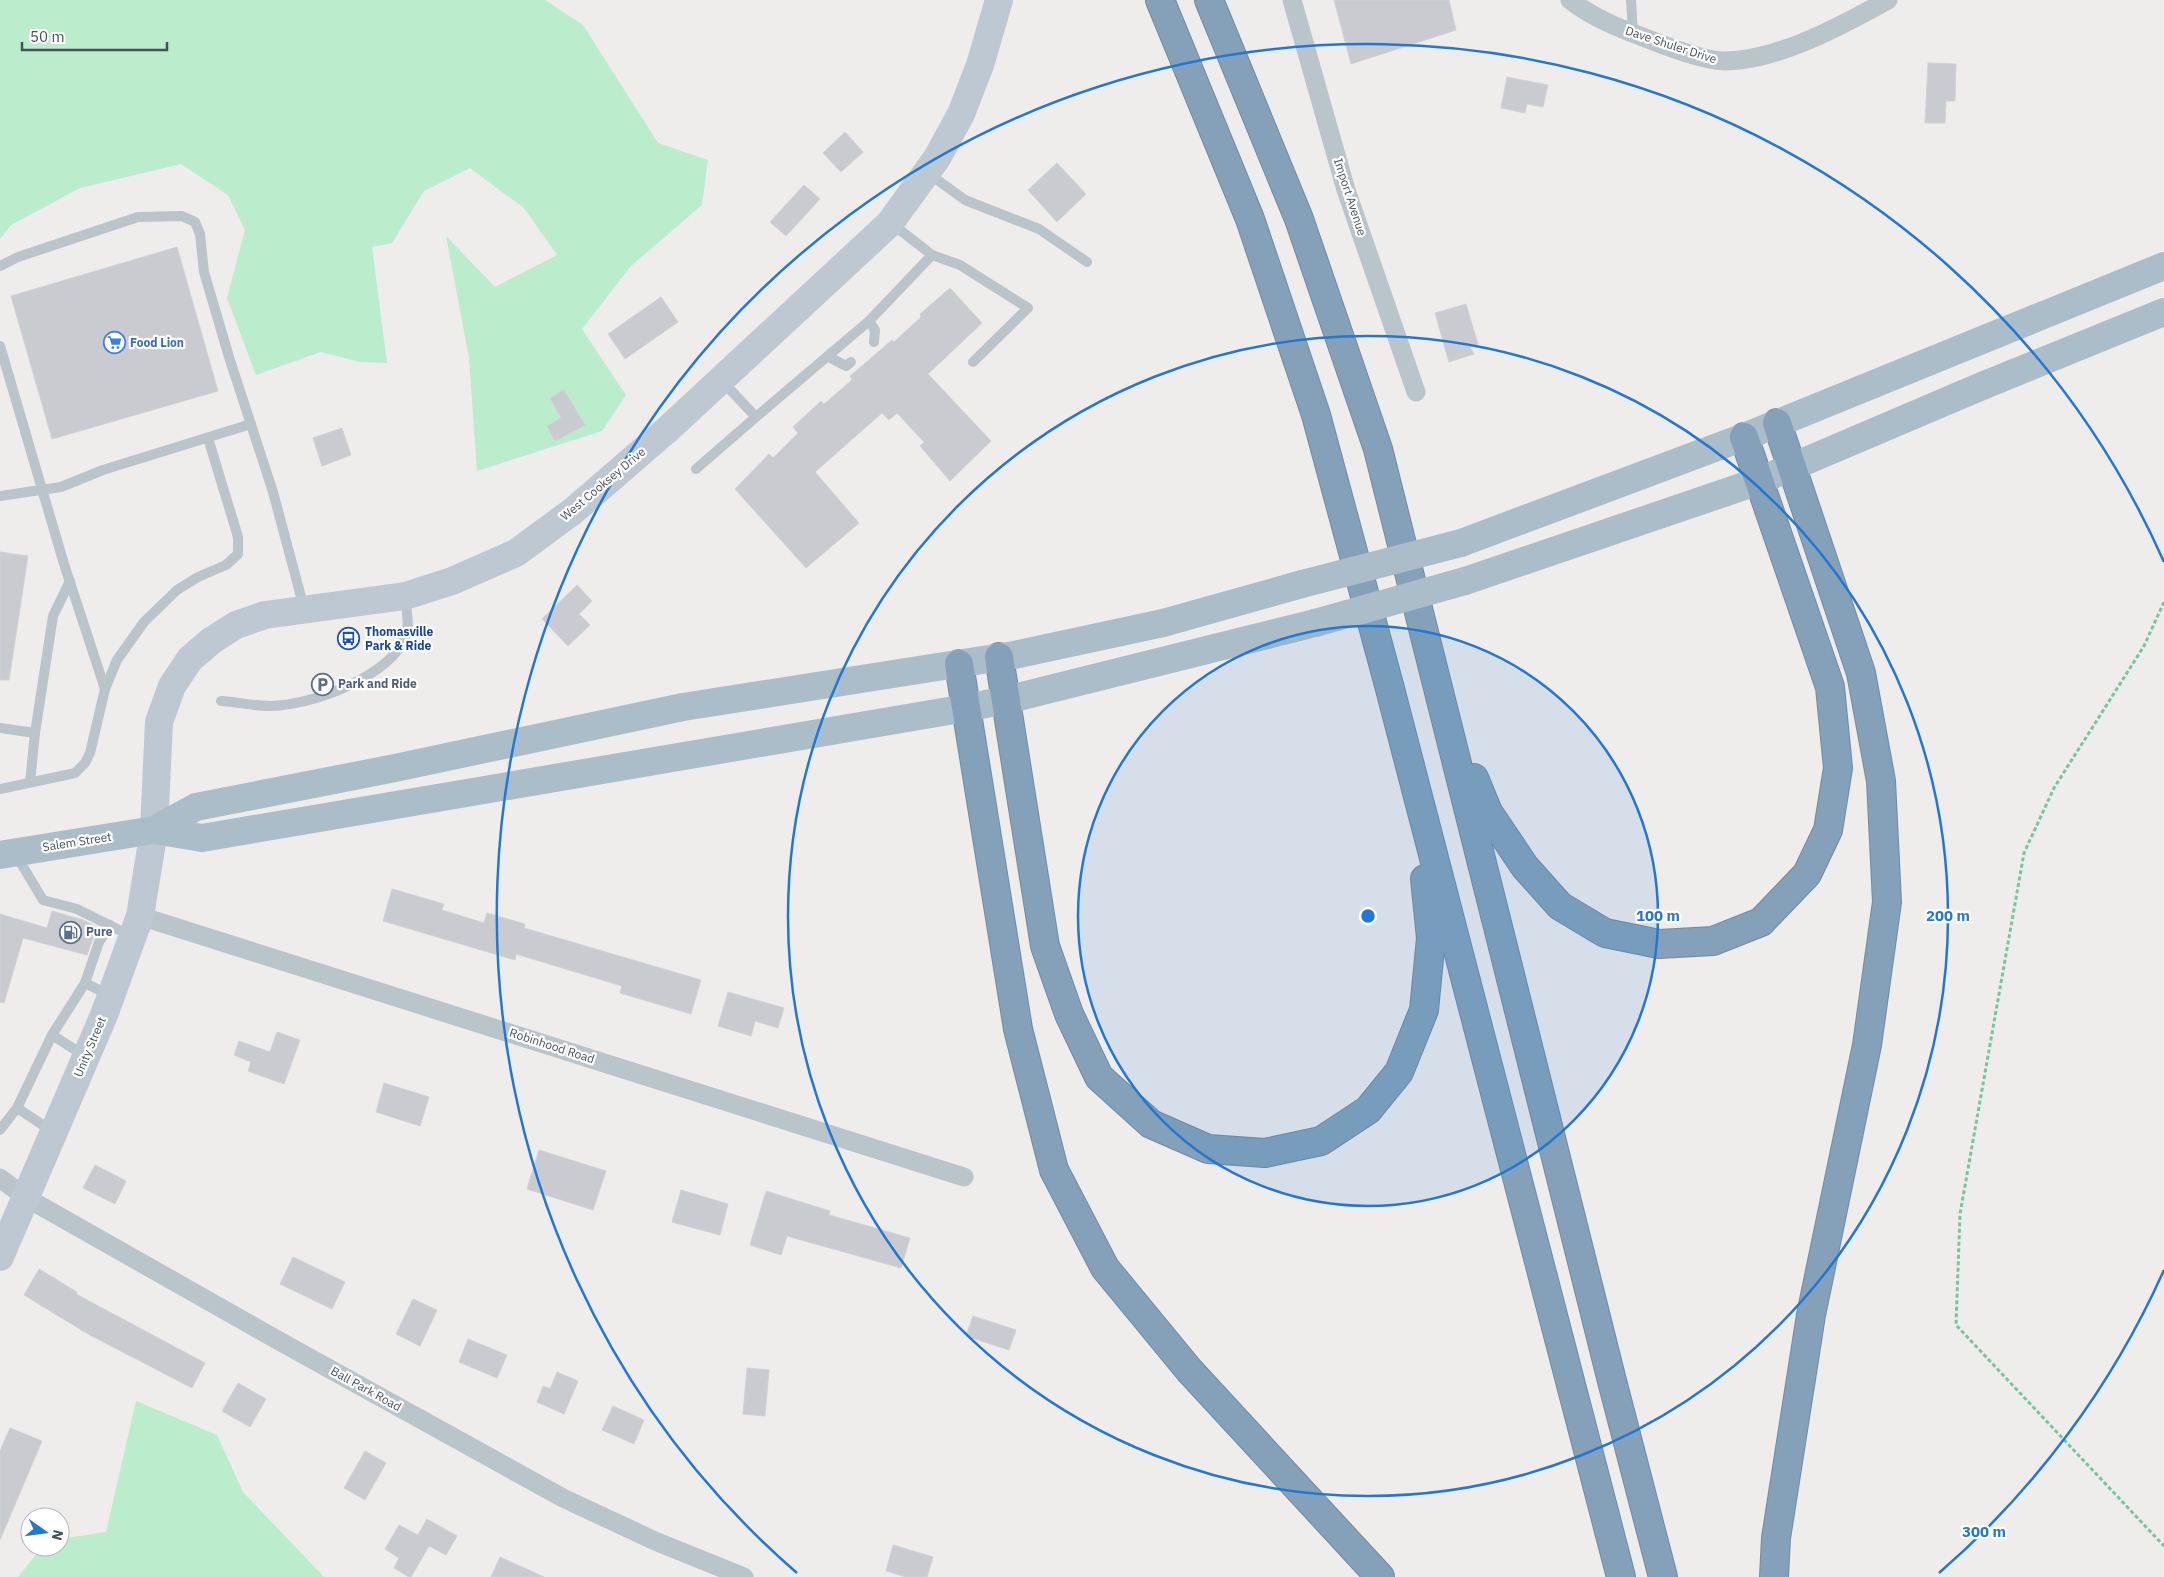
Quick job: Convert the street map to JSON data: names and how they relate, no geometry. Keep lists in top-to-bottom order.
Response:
{
  "streets": {
    "main road": ["Salem Street"],
    "street": [
      "Dave Shuler Drive",
      "Import Avenue",
      "West Cooksey Drive",
      "Robinhood Road",
      "Unity Street",
      "Ball Park Road"
    ]
  },
  "crossings": [
    ["West Cooksey Drive", "Salem Street"],
    ["West Cooksey Drive", "Unity Street"],
    ["Salem Street", "Unity Street"],
    ["Robinhood Road", "Unity Street"],
    ["Unity Street", "Ball Park Road"]
  ],
  "places": {
    "supermarket": ["Food Lion"],
    "bus stop": ["Thomasville Park & Ride"],
    "parking": ["Park and Ride"],
    "fuel station": ["Pure"]
  },
  "scale_bar": "50 m",
  "north": "right",
  "rings": ["100 m", "200 m", "300 m"]
}
